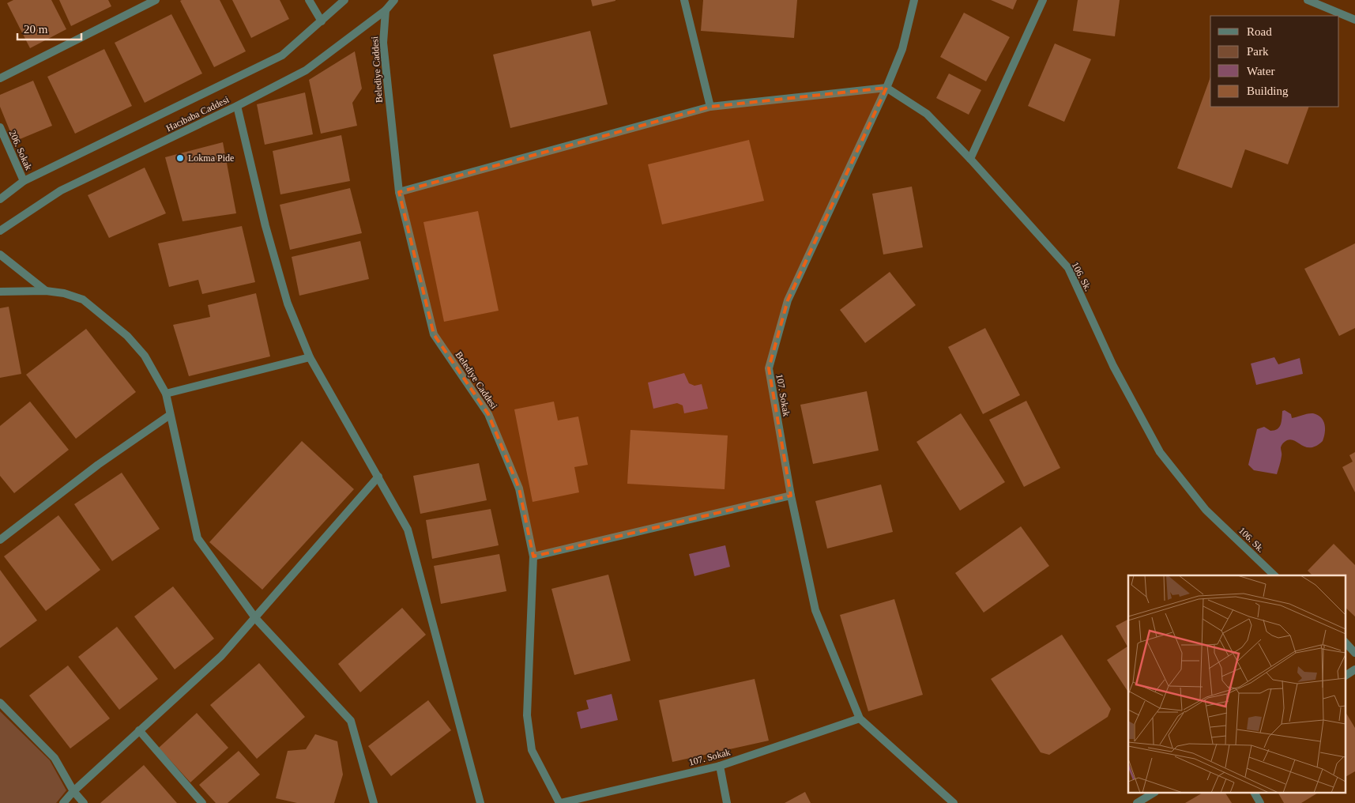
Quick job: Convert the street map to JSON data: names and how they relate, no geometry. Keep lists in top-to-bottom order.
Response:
{
  "streets": {
    "street": [
      "Belediye Caddesi",
      "Hacıbaba Caddesi",
      "206. Sokak",
      "106. Sk.",
      "107. Sokak"
    ]
  },
  "crossings": [
    ["Belediye Caddesi", "Hacıbaba Caddesi"],
    ["Belediye Caddesi", "107. Sokak"],
    ["106. Sk.", "107. Sokak"]
  ],
  "places": ["Lokma Pide"],
  "legend": [
    "Road",
    "Park",
    "Water",
    "Building"
  ],
  "scale_bar": "20 m"
}
